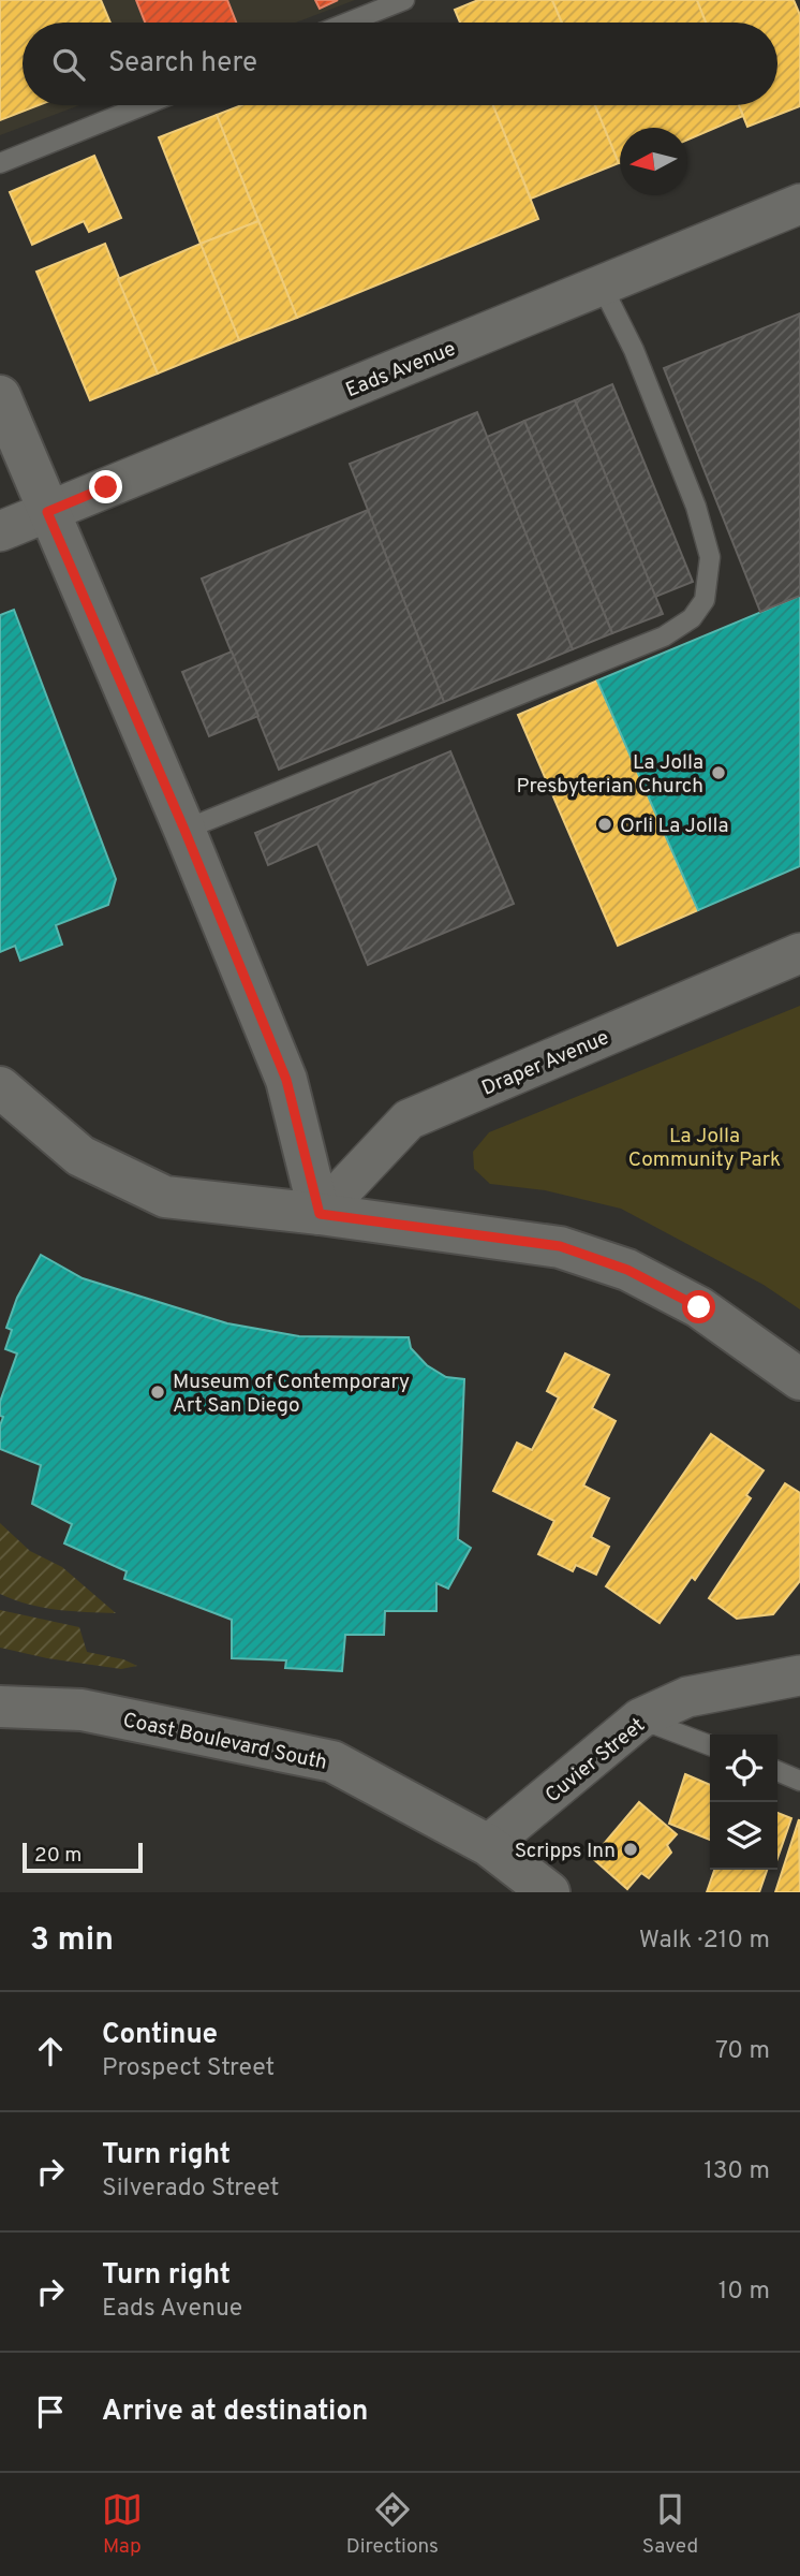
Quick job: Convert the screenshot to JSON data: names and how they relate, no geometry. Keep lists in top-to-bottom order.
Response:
{
  "streets": {
    "street": [
      "Eads Avenue",
      "Draper Avenue",
      "Coast Boulevard South",
      "Cuvier Street"
    ]
  },
  "crossings": [
    ["Coast Boulevard South", "Cuvier Street"]
  ],
  "parks": ["La Jolla Community Park"],
  "places": [
    "La Jolla Presbyterian Church",
    "Orli La Jolla",
    "Museum of Contemporary Art San Diego",
    "Scripps Inn"
  ],
  "scale_bar": "20 m",
  "north": "left",
  "page": {
    "search": "Search here",
    "scale": "20 m",
    "heading": ["3 min", "Walk · 210 m"],
    "list": [
      ["Continue", "Prospect Street", "70 m"],
      ["Turn right", "Silverado Street", "130 m"],
      ["Turn right", "Eads Avenue", "10 m"],
      "Arrive at destination"
    ],
    "nav": ["Map", "Directions", "Saved"]
  }
}
